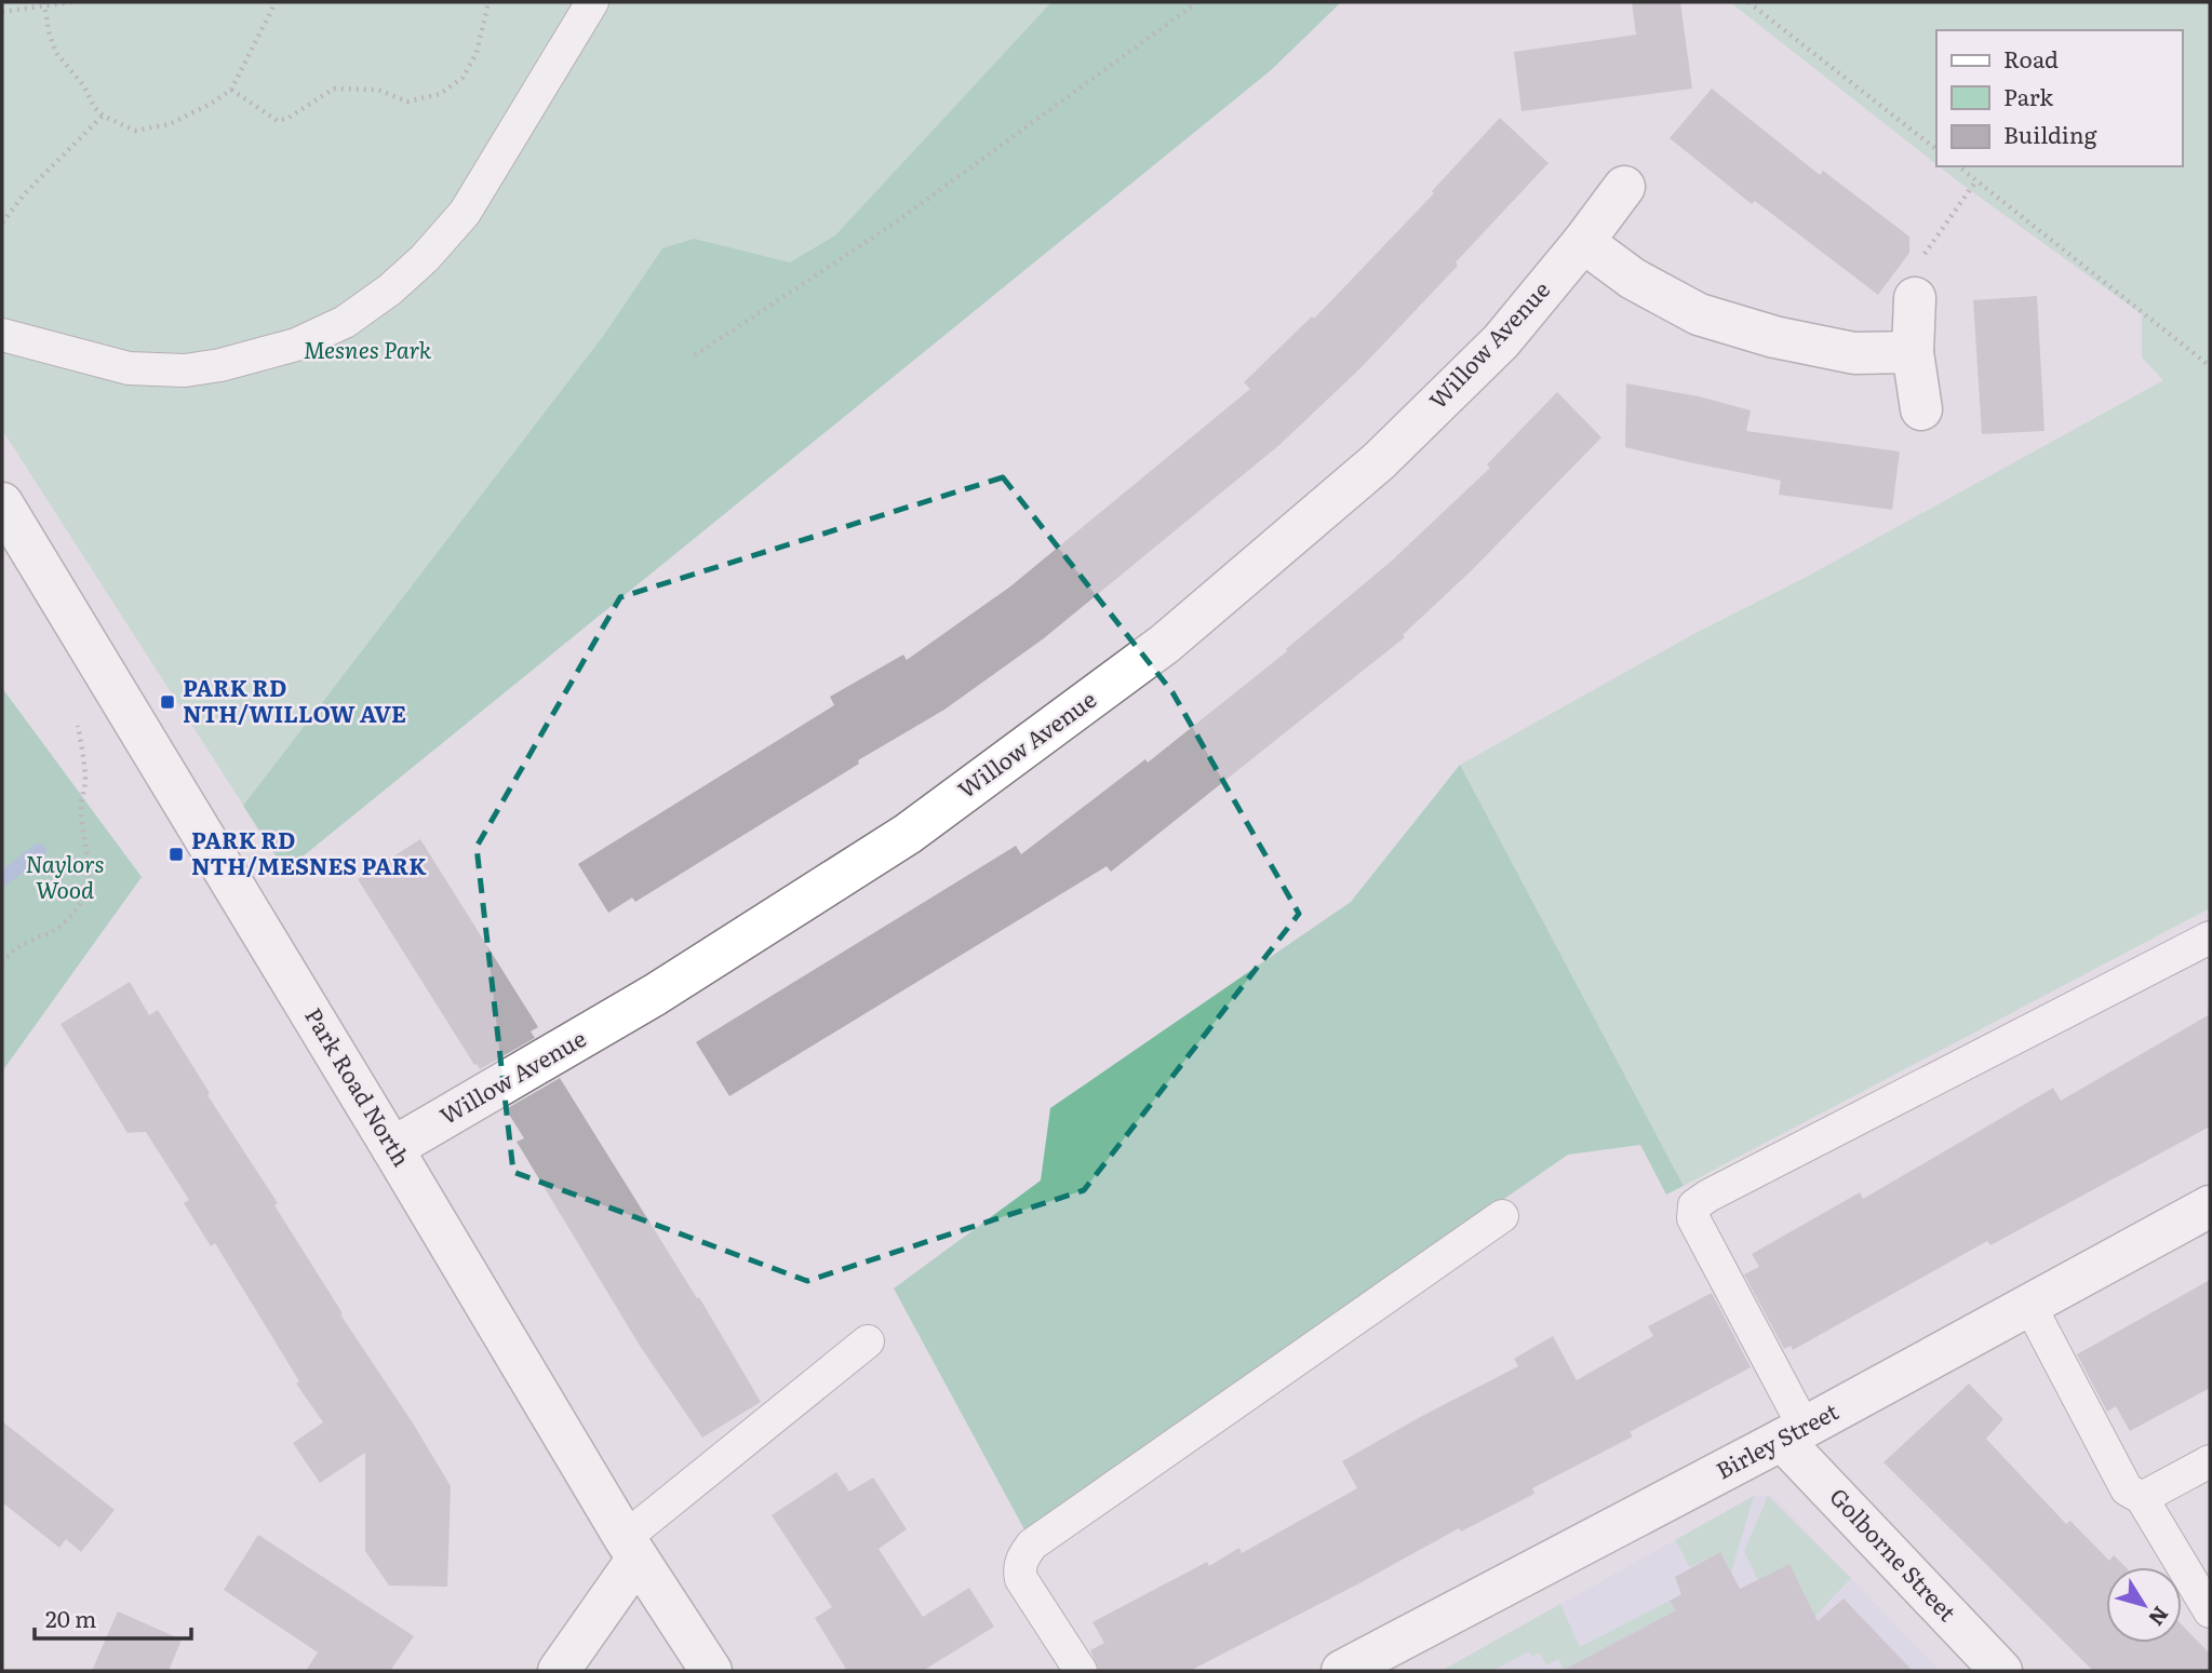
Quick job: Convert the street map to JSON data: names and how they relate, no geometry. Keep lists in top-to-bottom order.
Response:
{
  "streets": {
    "street": [
      "Willow Avenue",
      "Park Road North",
      "Birley Street",
      "Golborne Street"
    ]
  },
  "crossings": [
    ["Willow Avenue", "Park Road North"],
    ["Birley Street", "Golborne Street"]
  ],
  "parks": ["Mesnes Park", "Naylors Wood"],
  "places": {
    "transit": ["PARK RD NTH/WILLOW AVE", "PARK RD NTH/MESNES PARK"]
  },
  "legend": ["Road", "Park", "Building"],
  "scale_bar": "20 m",
  "north": "bottom right"
}
